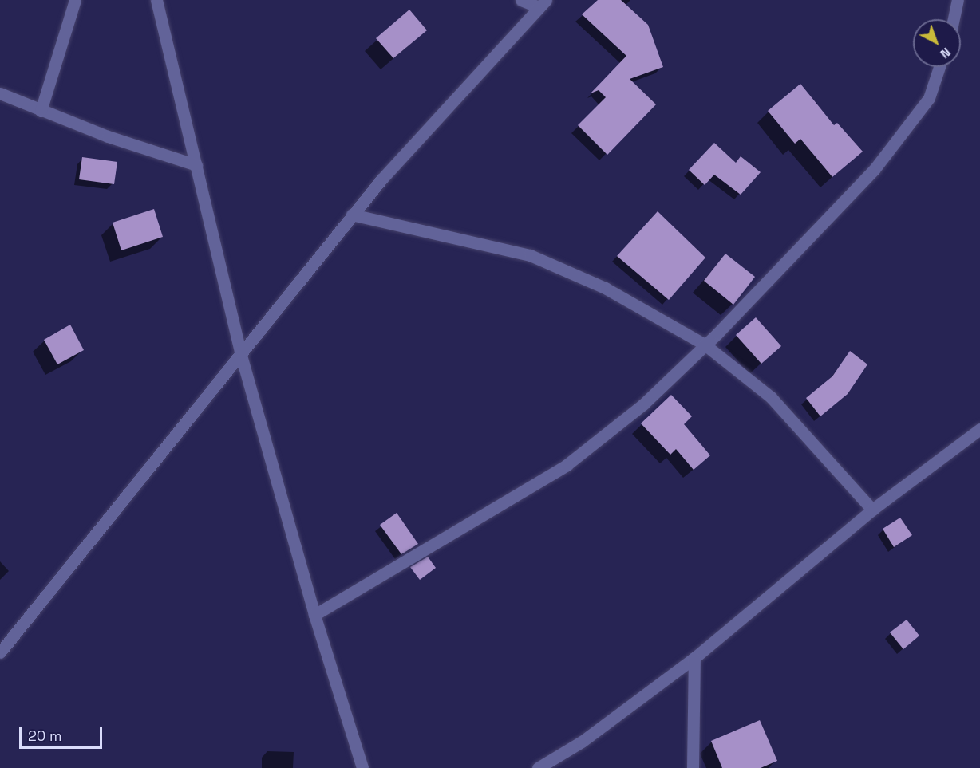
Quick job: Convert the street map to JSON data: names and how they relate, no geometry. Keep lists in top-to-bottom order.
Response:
{
  "scale_bar": "20 m",
  "north": "bottom right"
}
